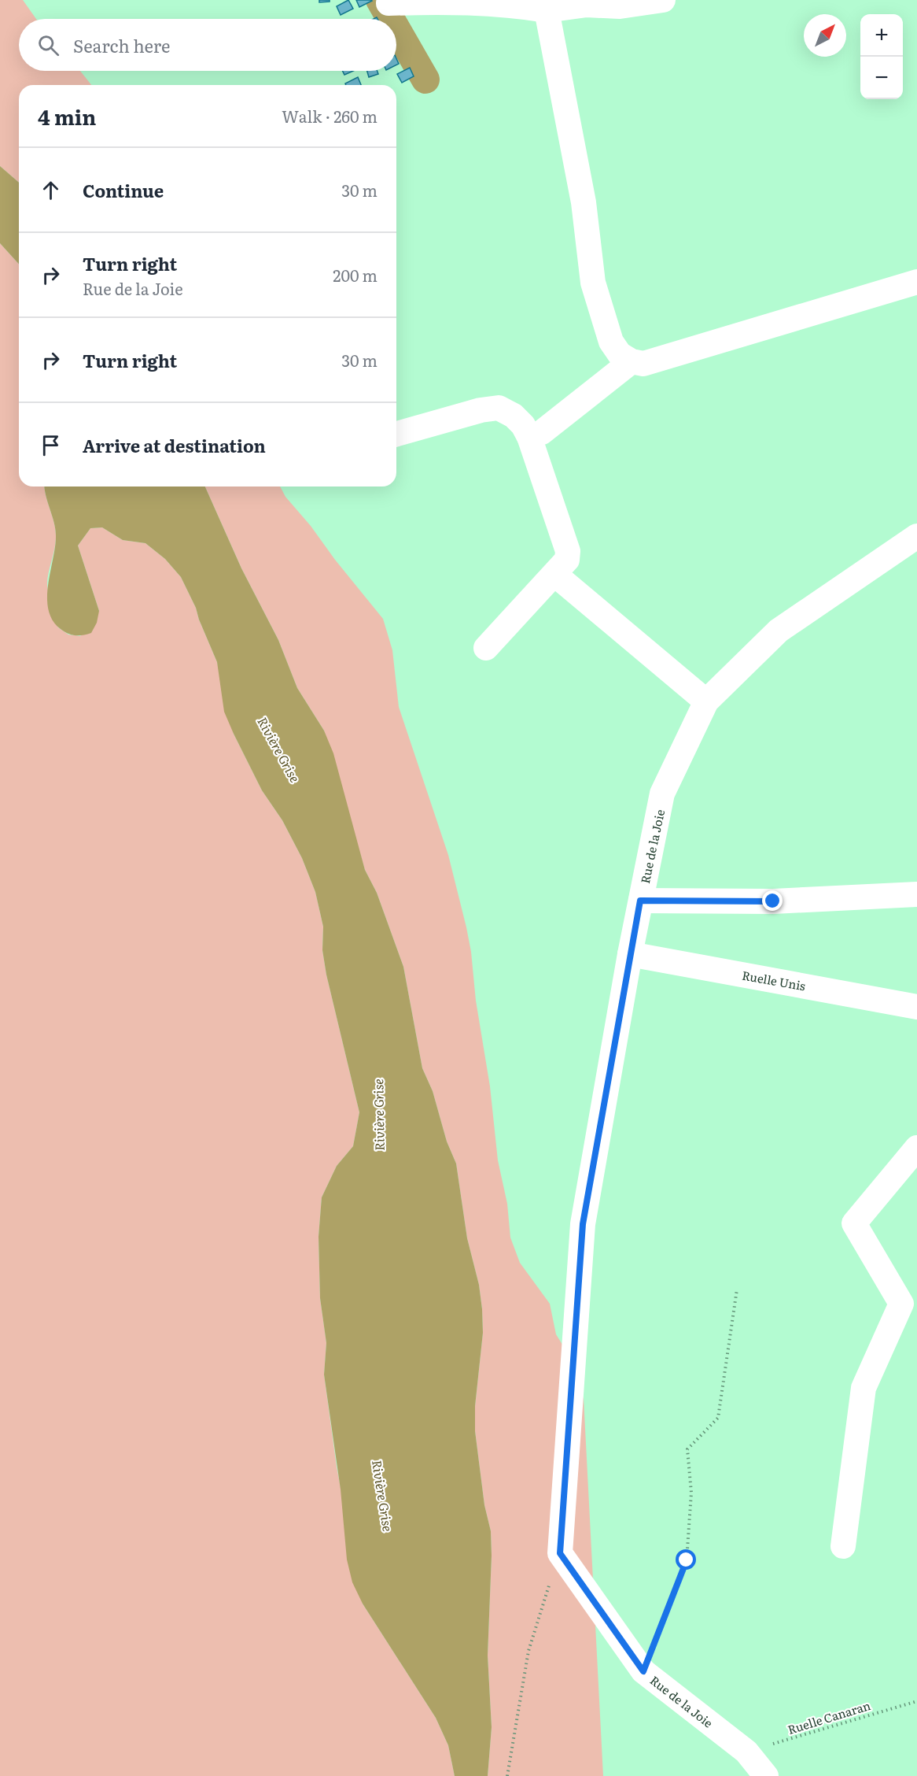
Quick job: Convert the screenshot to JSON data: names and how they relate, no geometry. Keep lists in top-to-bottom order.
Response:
{
  "streets": {
    "street": ["Rue de la Joie", "Ruelle Unis"],
    "path": ["Ruelle Canaran"]
  },
  "crossings": [
    ["Rue de la Joie", "Ruelle Unis"],
    ["Rue de la Joie", "Ruelle Canaran"]
  ],
  "water": ["Rivière Grise"],
  "north": "top right",
  "page": {
    "map_buttons": ["+", "−"],
    "search": "Search here",
    "heading": ["4 min", "Walk · 260 m"],
    "list": [
      ["Continue", "30 m"],
      ["Turn right", "Rue de la Joie", "200 m"],
      ["Turn right", "30 m"],
      "Arrive at destination"
    ]
  }
}
